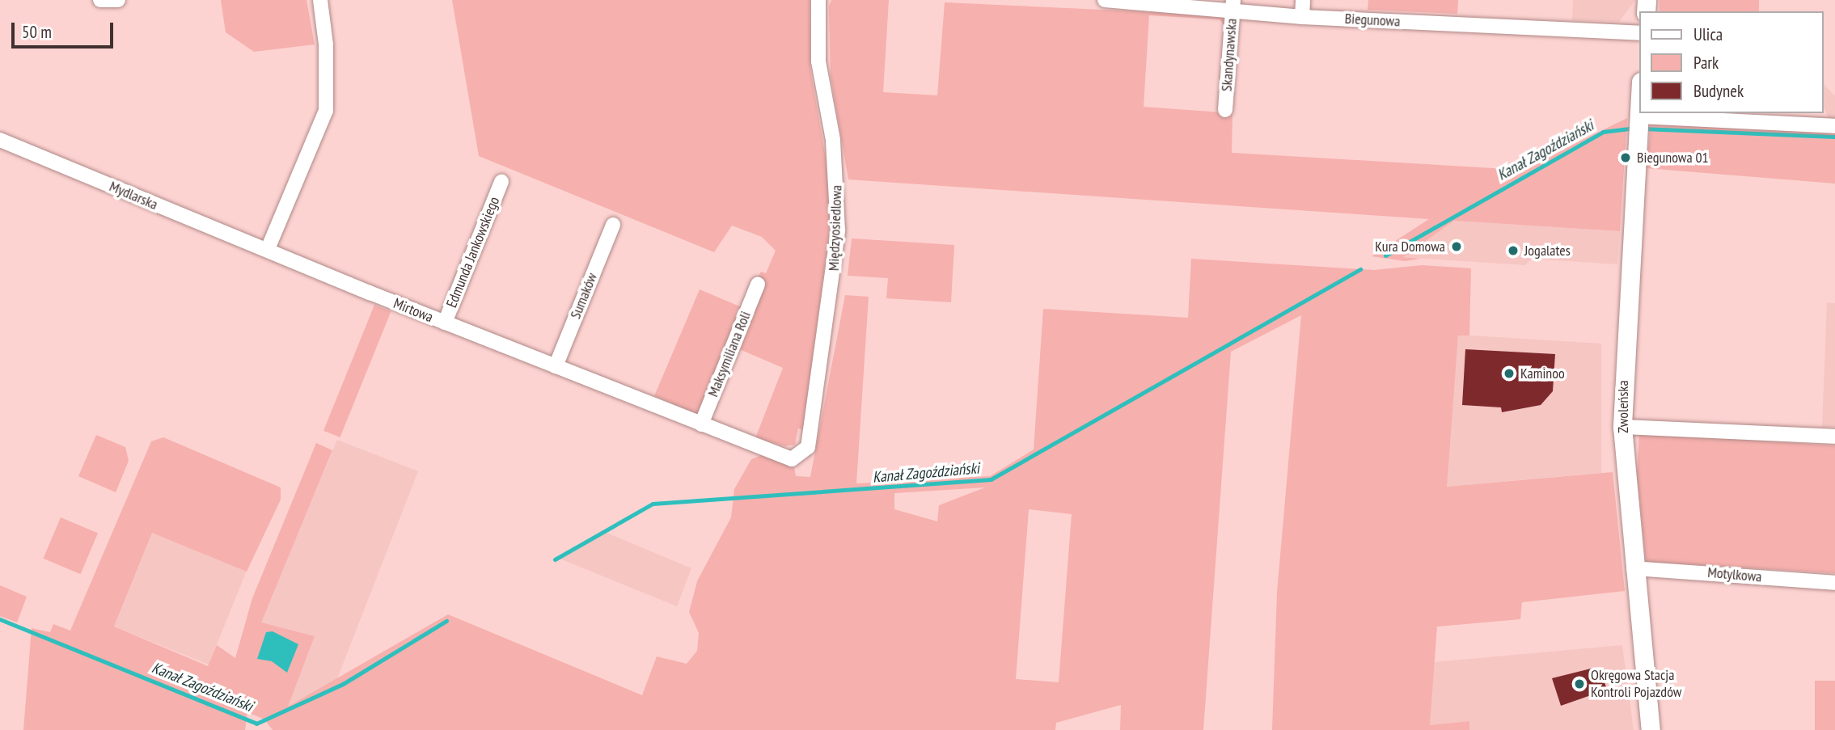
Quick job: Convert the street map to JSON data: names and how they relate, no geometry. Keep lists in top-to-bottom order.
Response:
{
  "streets": {
    "street": [
      "Biegunowa",
      "Skandynawska",
      "Mydlarska",
      "Międzyosiedlowa",
      "Edmunda Jankowskiego",
      "Sumaków",
      "Mirtowa",
      "Maksymiliana Roli",
      "Zwoleńska",
      "Motylkowa"
    ]
  },
  "crossings": [
    ["Biegunowa", "Skandynawska"],
    ["Mydlarska", "Mirtowa"],
    ["Międzyosiedlowa", "Mirtowa"],
    ["Edmunda Jankowskiego", "Mirtowa"],
    ["Sumaków", "Mirtowa"],
    ["Mirtowa", "Maksymiliana Roli"],
    ["Zwoleńska", "Motylkowa"]
  ],
  "water": ["Kanał Zagoździański"],
  "places": [
    "Biegunowa 01",
    "Kura Domowa",
    "Jogalates",
    "Kaminoo",
    "Okręgowa Stacja Kontroli Pojazdów"
  ],
  "legend": ["Ulica", "Park", "Budynek"],
  "scale_bar": "50 m"
}
